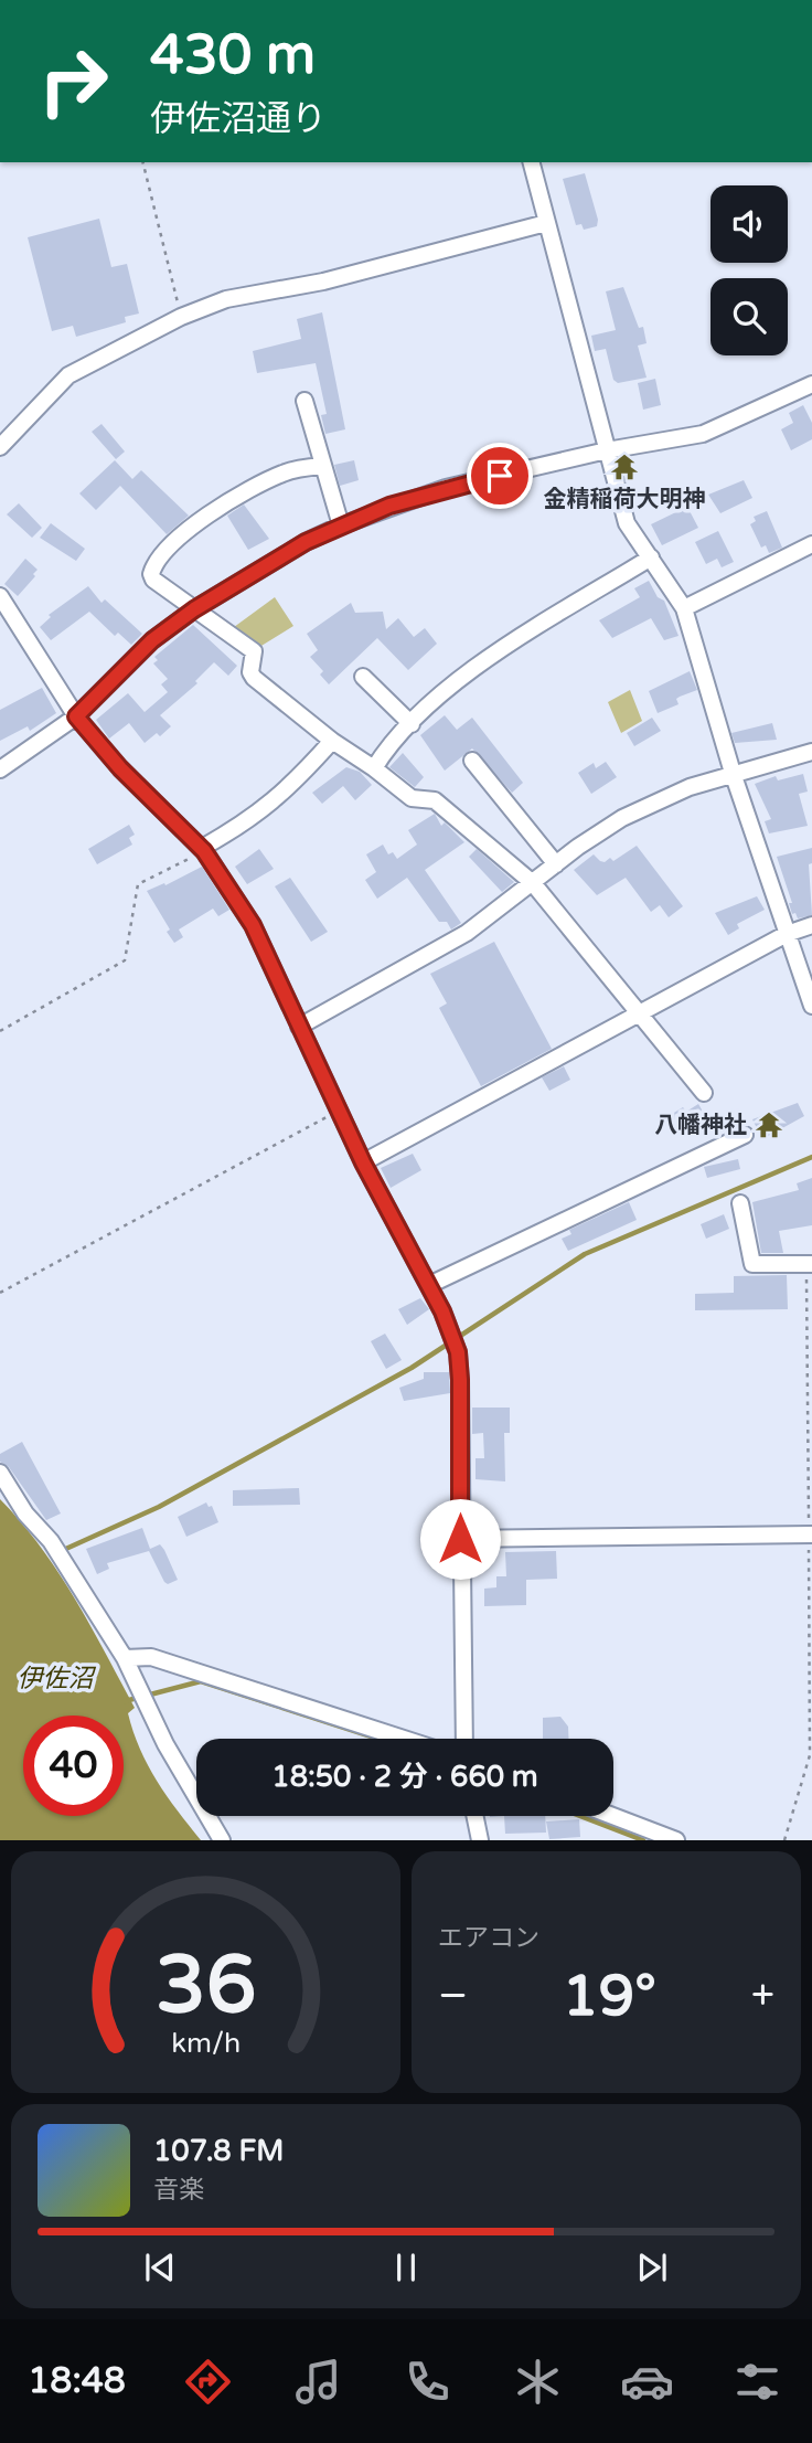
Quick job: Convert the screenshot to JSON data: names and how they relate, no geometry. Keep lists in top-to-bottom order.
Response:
{
  "water": ["伊佐沼"],
  "places": {
    "temple": ["金精稲荷大明神", "八幡神社"]
  },
  "page": {
    "turn": ["430 m", "伊佐沼通り"],
    "limit": "40",
    "trip": "18:50 · 2 分 · 660 m",
    "tile": "エアコン",
    "heat": ["−", "19°", "+"],
    "song": ["107.8 FM", "音楽"],
    "tabs": "18:48",
    "gauge": ["36", "km/h"]
  }
}
